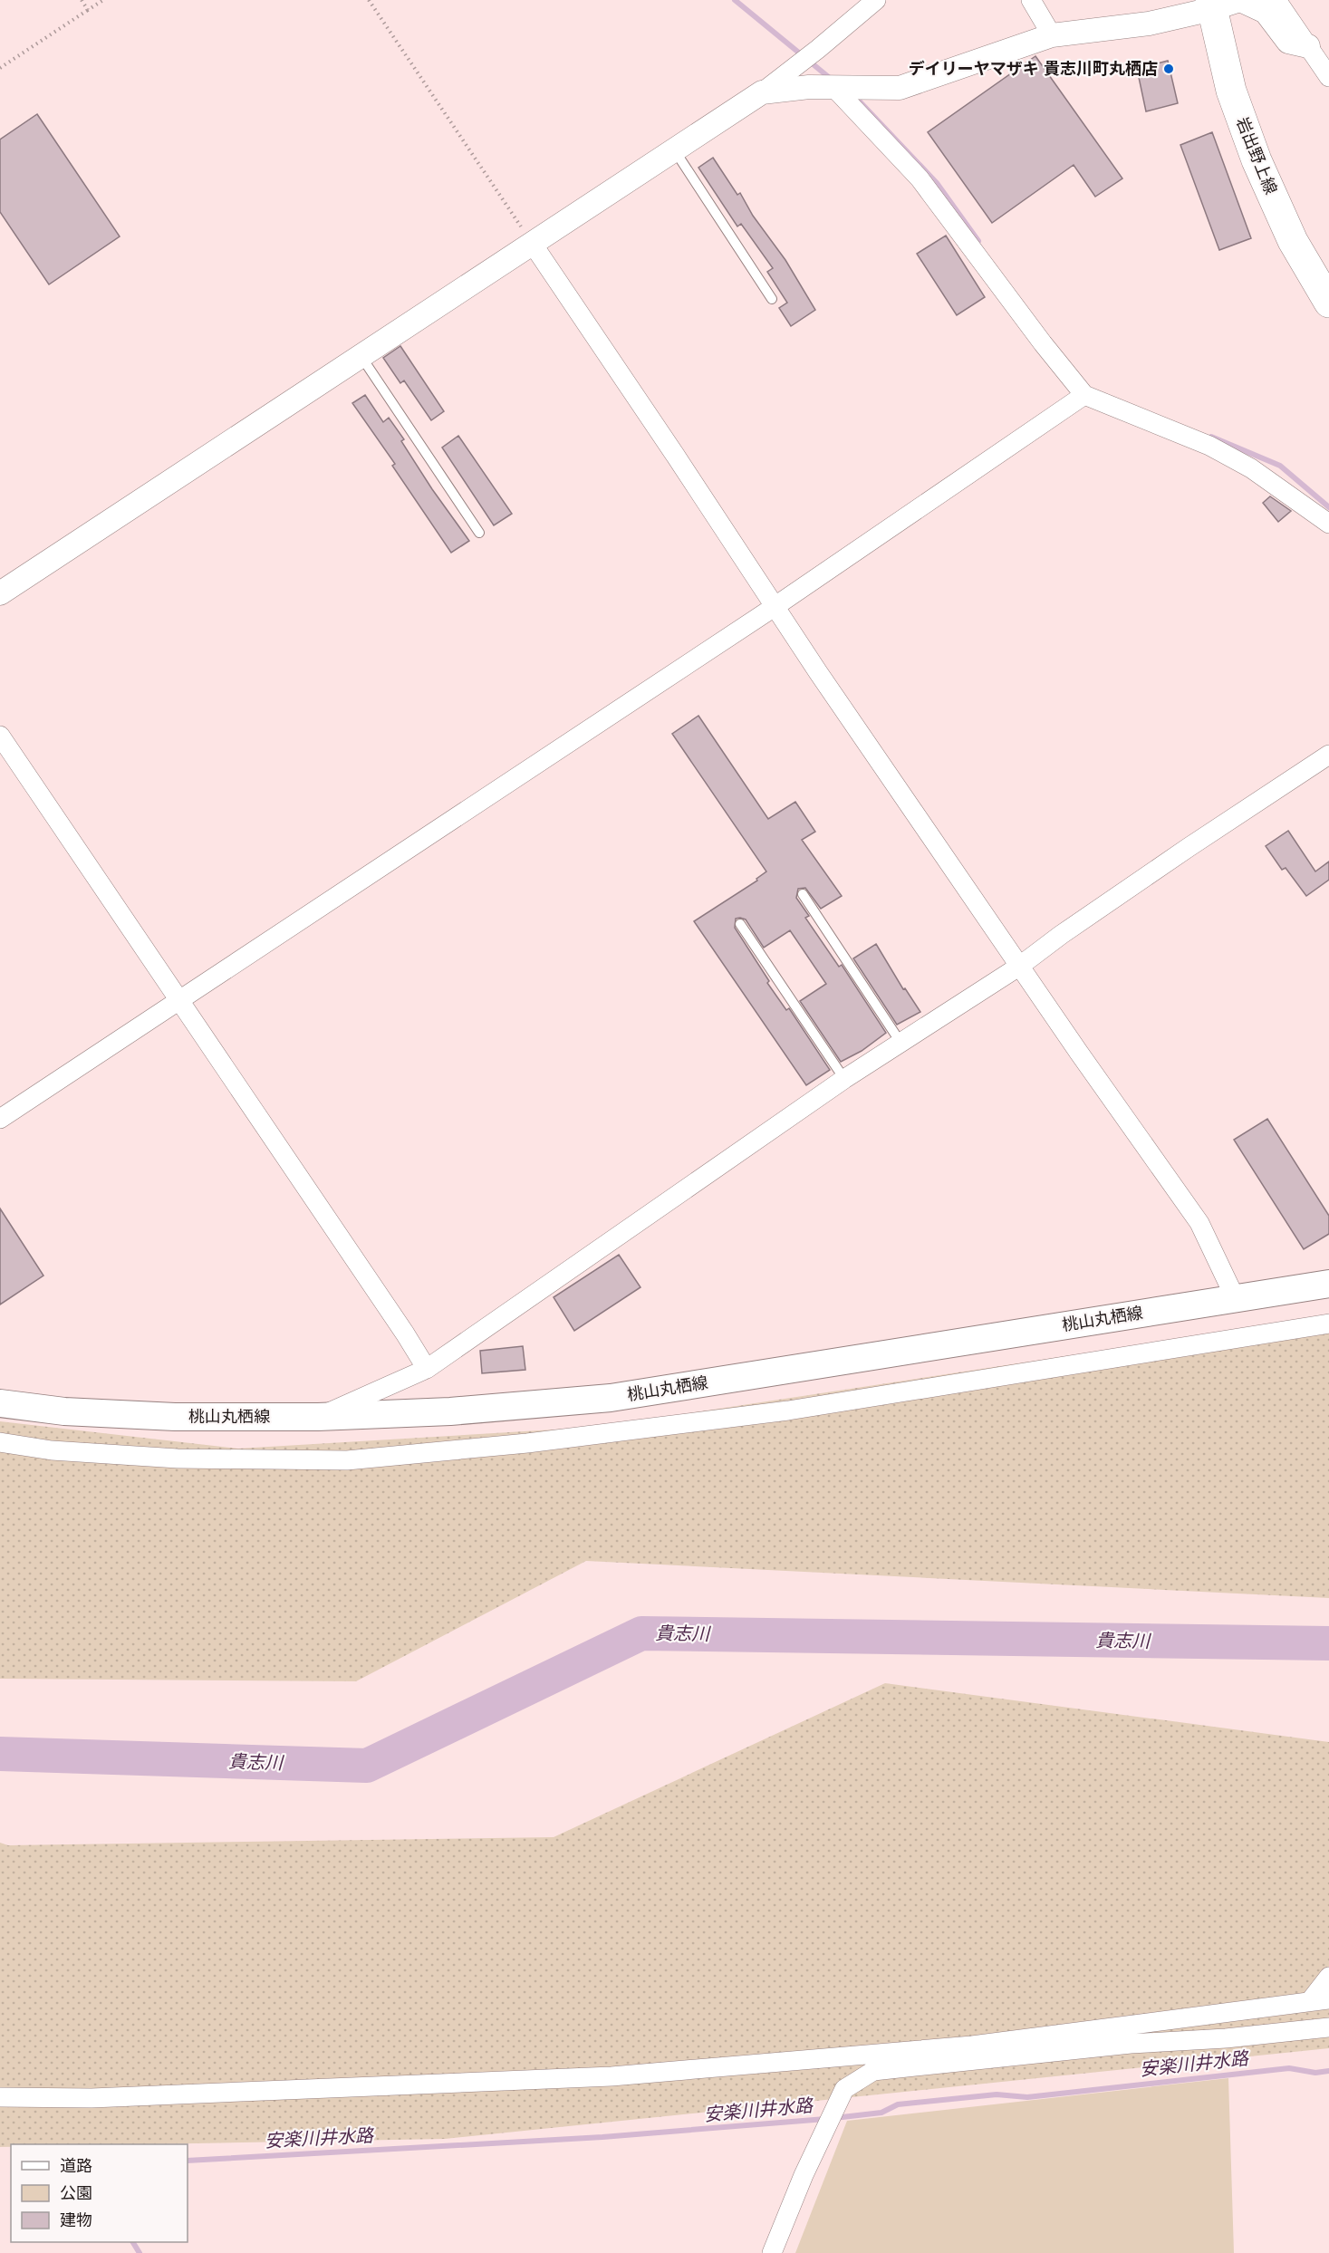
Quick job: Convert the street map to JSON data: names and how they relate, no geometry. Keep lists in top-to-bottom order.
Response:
{
  "streets": {
    "main road": ["岩出野上線", "桃山丸栖線"]
  },
  "water": ["貴志川", "安楽川井水路"],
  "places": ["デイリーヤマザキ 貴志川町丸栖店"],
  "legend": ["道路", "公園", "建物"]
}
